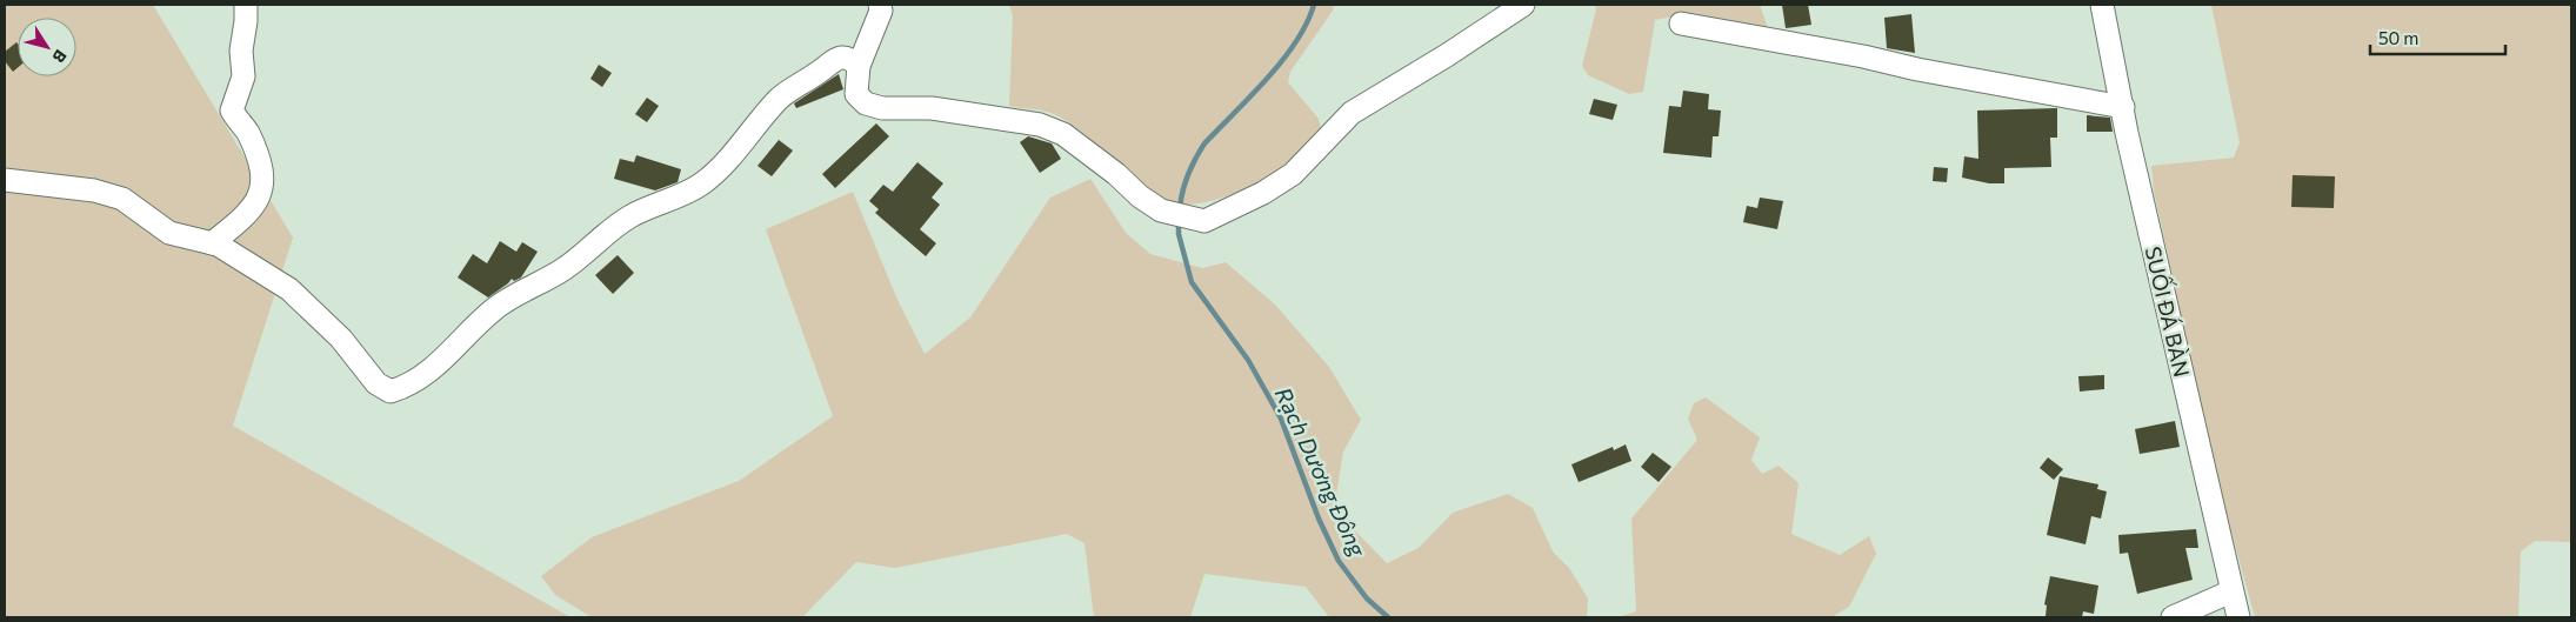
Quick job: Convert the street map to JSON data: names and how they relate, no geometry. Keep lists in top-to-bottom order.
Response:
{
  "streets": {
    "street": ["SUỐI ĐÁ BÀN"]
  },
  "water": ["Rạch Dương Đông"],
  "scale_bar": "50 m",
  "north": "bottom right"
}
